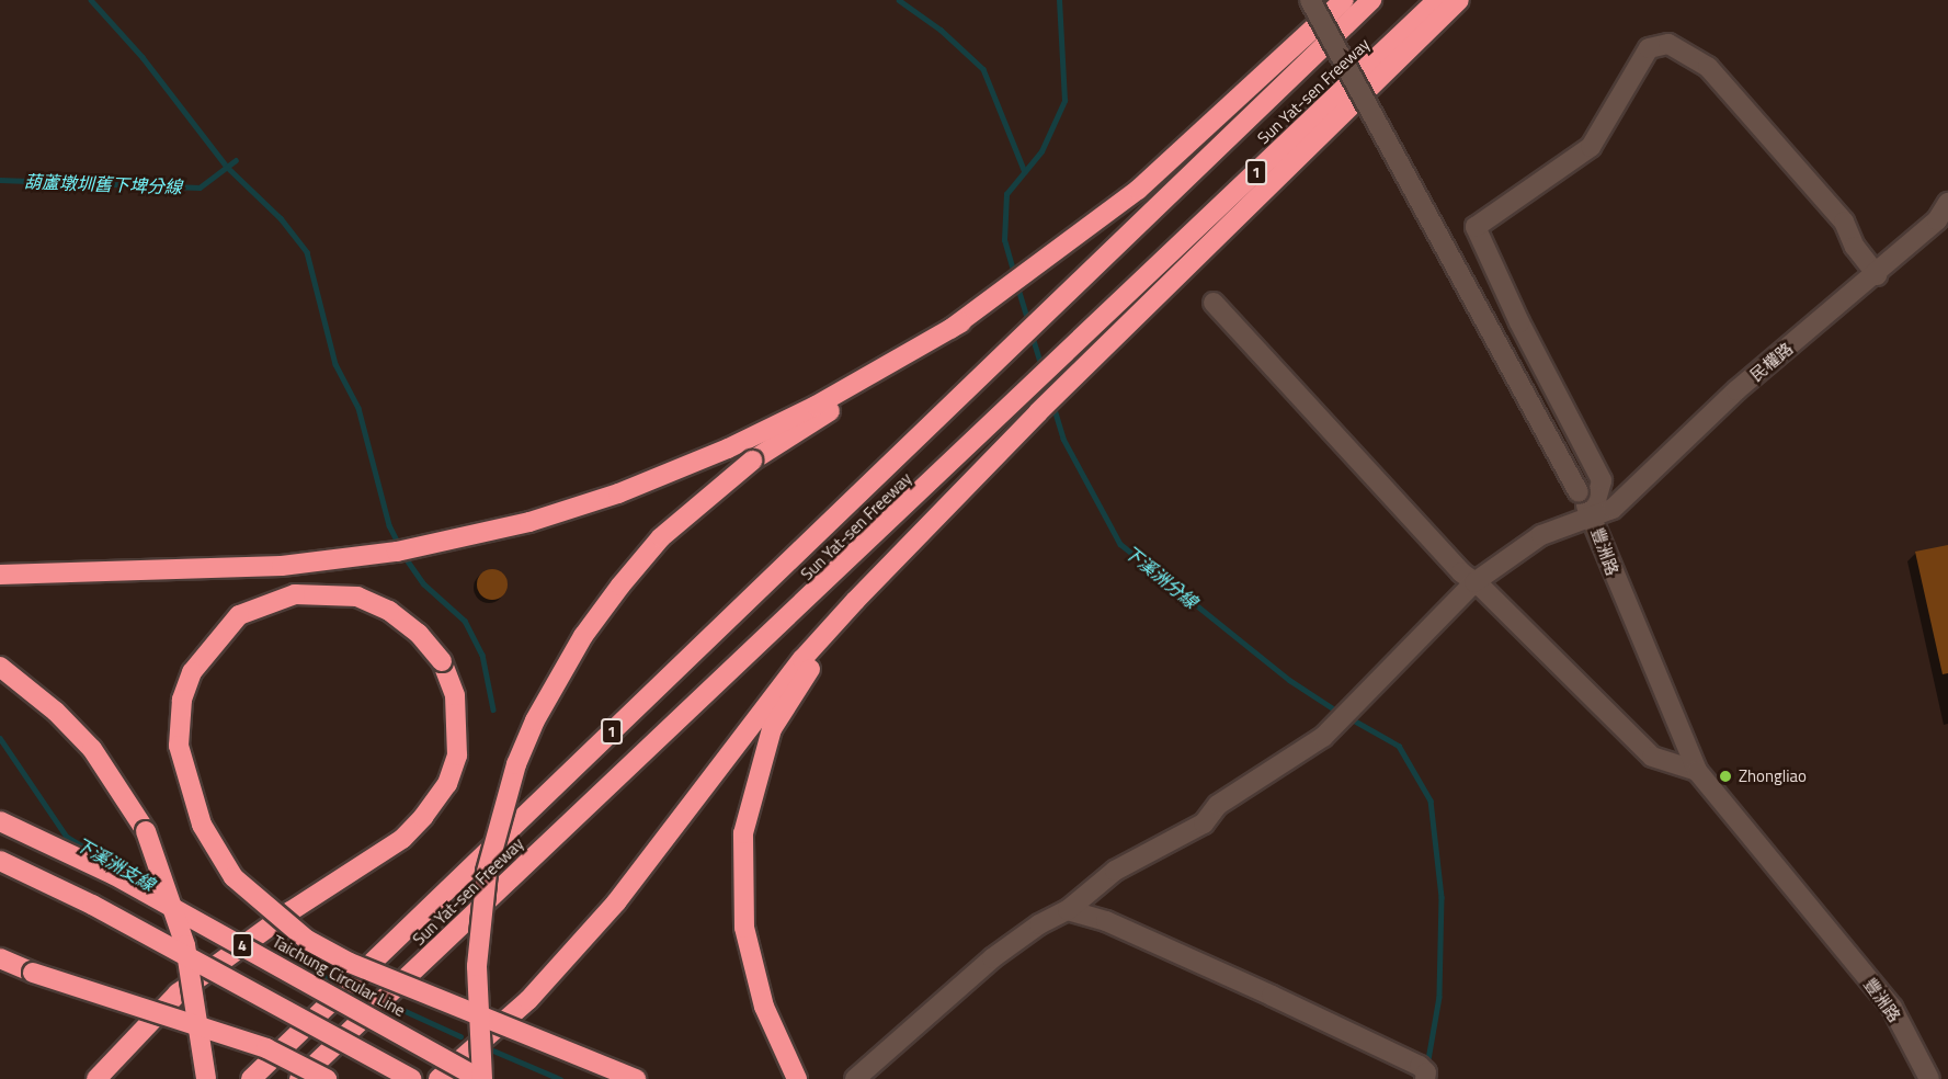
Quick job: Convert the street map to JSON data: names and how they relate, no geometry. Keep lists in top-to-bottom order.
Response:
{
  "streets": {
    "highway": [
      "Sun Yat-sen Freeway",
      "1",
      "4",
      "Taichung Circular Line"
    ],
    "street": ["民權路", "豐洲路"]
  },
  "crossings": [
    ["民權路", "豐洲路"]
  ],
  "water": ["葫蘆墩圳舊下埤分線", "下溪洲分線", "下溪洲支線"],
  "places": ["Zhongliao"]
}
